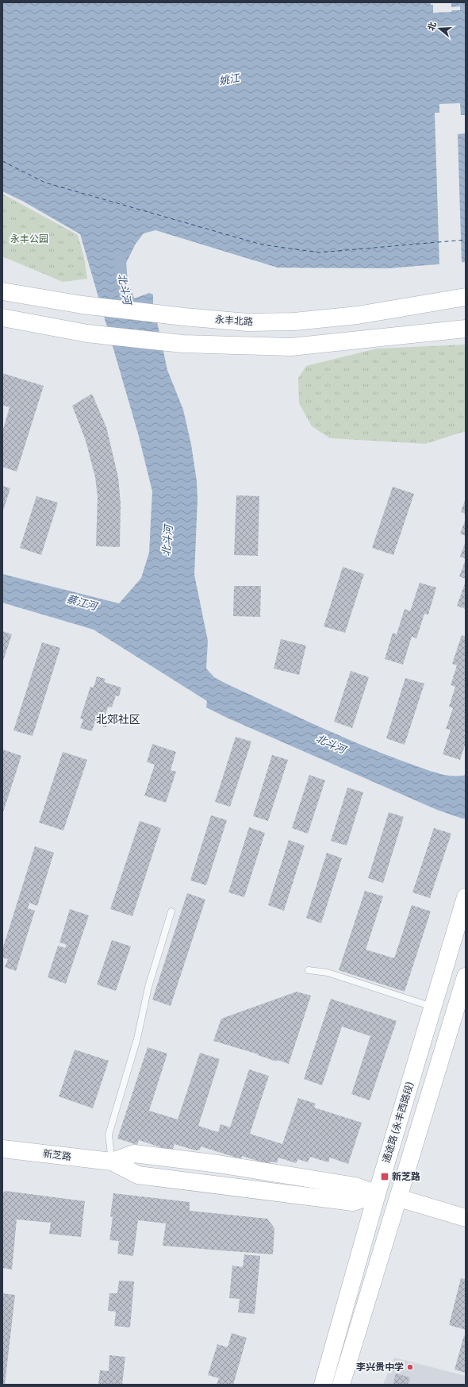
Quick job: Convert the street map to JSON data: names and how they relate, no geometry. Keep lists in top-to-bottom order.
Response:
{
  "streets": {
    "main road": ["永丰北路", "通途路 (永丰西路段)", "新芝路"]
  },
  "crossings": [
    ["通途路 (永丰西路段)", "新芝路"]
  ],
  "districts": ["北郊社区"],
  "water": ["姚江", "北斗河", "蔡江河"],
  "parks": ["永丰公园"],
  "places": {
    "transit": ["新芝路"],
    "other": ["李兴贵中学"]
  },
  "north": "left"
}
